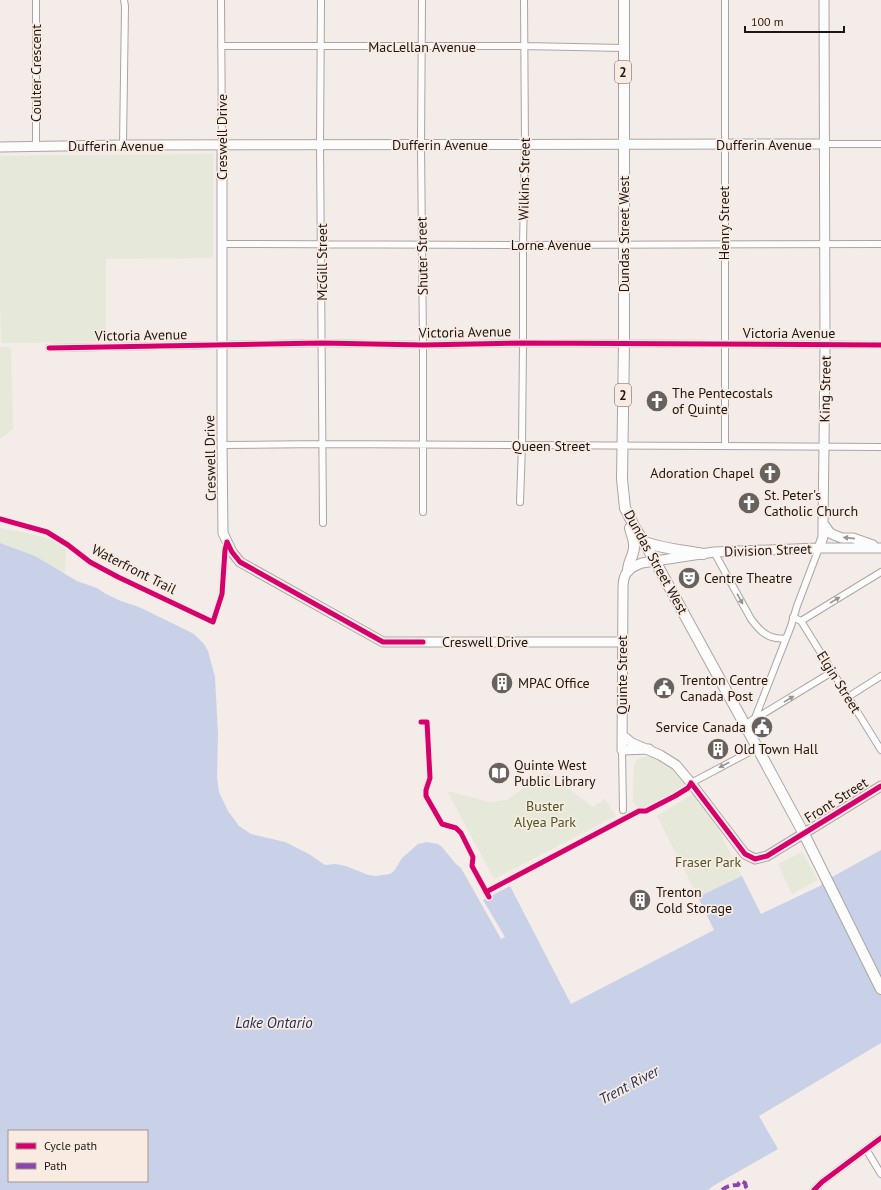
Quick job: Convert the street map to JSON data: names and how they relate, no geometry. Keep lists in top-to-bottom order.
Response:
{
  "streets": {
    "main road": ["2", "Dundas Street West"],
    "street": [
      "MacLellan Avenue",
      "Coulter Crescent",
      "Creswell Drive",
      "Dufferin Avenue",
      "Wilkins Street",
      "Henry Street",
      "Lorne Avenue",
      "Shuter Street",
      "McGill Street",
      "Victoria Avenue",
      "King Street",
      "Queen Street",
      "Division Street",
      "Quinte Street",
      "Elgin Street",
      "Front Street"
    ],
    "cycle path": ["Waterfront Trail"]
  },
  "crossings": [
    ["MacLellan Avenue", "Creswell Drive"],
    ["MacLellan Avenue", "Wilkins Street"],
    ["MacLellan Avenue", "Dundas Street West"],
    ["MacLellan Avenue", "Shuter Street"],
    ["MacLellan Avenue", "McGill Street"],
    ["Coulter Crescent", "Dufferin Avenue"],
    ["Creswell Drive", "Dufferin Avenue"],
    ["Creswell Drive", "Lorne Avenue"],
    ["Creswell Drive", "Victoria Avenue"],
    ["Creswell Drive", "Queen Street"],
    ["Creswell Drive", "Quinte Street"],
    ["Dufferin Avenue", "Wilkins Street"],
    ["Dufferin Avenue", "Henry Street"],
    ["Dufferin Avenue", "Dundas Street West"],
    ["Dufferin Avenue", "Shuter Street"],
    ["Dufferin Avenue", "McGill Street"],
    ["Dufferin Avenue", "King Street"],
    ["Wilkins Street", "Lorne Avenue"],
    ["Wilkins Street", "Victoria Avenue"],
    ["Wilkins Street", "Queen Street"],
    ["Henry Street", "Lorne Avenue"],
    ["Henry Street", "Victoria Avenue"],
    ["Henry Street", "Queen Street"],
    ["Dundas Street West", "Lorne Avenue"],
    ["Dundas Street West", "Victoria Avenue"],
    ["Dundas Street West", "Queen Street"],
    ["Dundas Street West", "Division Street"],
    ["Dundas Street West", "Front Street"],
    ["Lorne Avenue", "Shuter Street"],
    ["Lorne Avenue", "McGill Street"],
    ["Lorne Avenue", "King Street"],
    ["Shuter Street", "Victoria Avenue"],
    ["Shuter Street", "Queen Street"],
    ["McGill Street", "Victoria Avenue"],
    ["McGill Street", "Queen Street"],
    ["Victoria Avenue", "King Street"],
    ["King Street", "Queen Street"],
    ["King Street", "Division Street"],
    ["Quinte Street", "Front Street"]
  ],
  "water": ["Lake Ontario", "Trent River"],
  "parks": ["Buster Alyea Park", "Fraser Park"],
  "places": {
    "church": ["The Pentecostals of Quinte", "Adoration Chapel", "St. Peter's Catholic Church"],
    "theatre": ["Centre Theatre"],
    "building": ["MPAC Office", "Old Town Hall", "Trenton Cold Storage"],
    "public building": ["Trenton Centre Canada Post", "Service Canada"],
    "library": ["Quinte West Public Library"]
  },
  "legend": ["Cycle path", "Path"],
  "scale_bar": "100 m"
}
